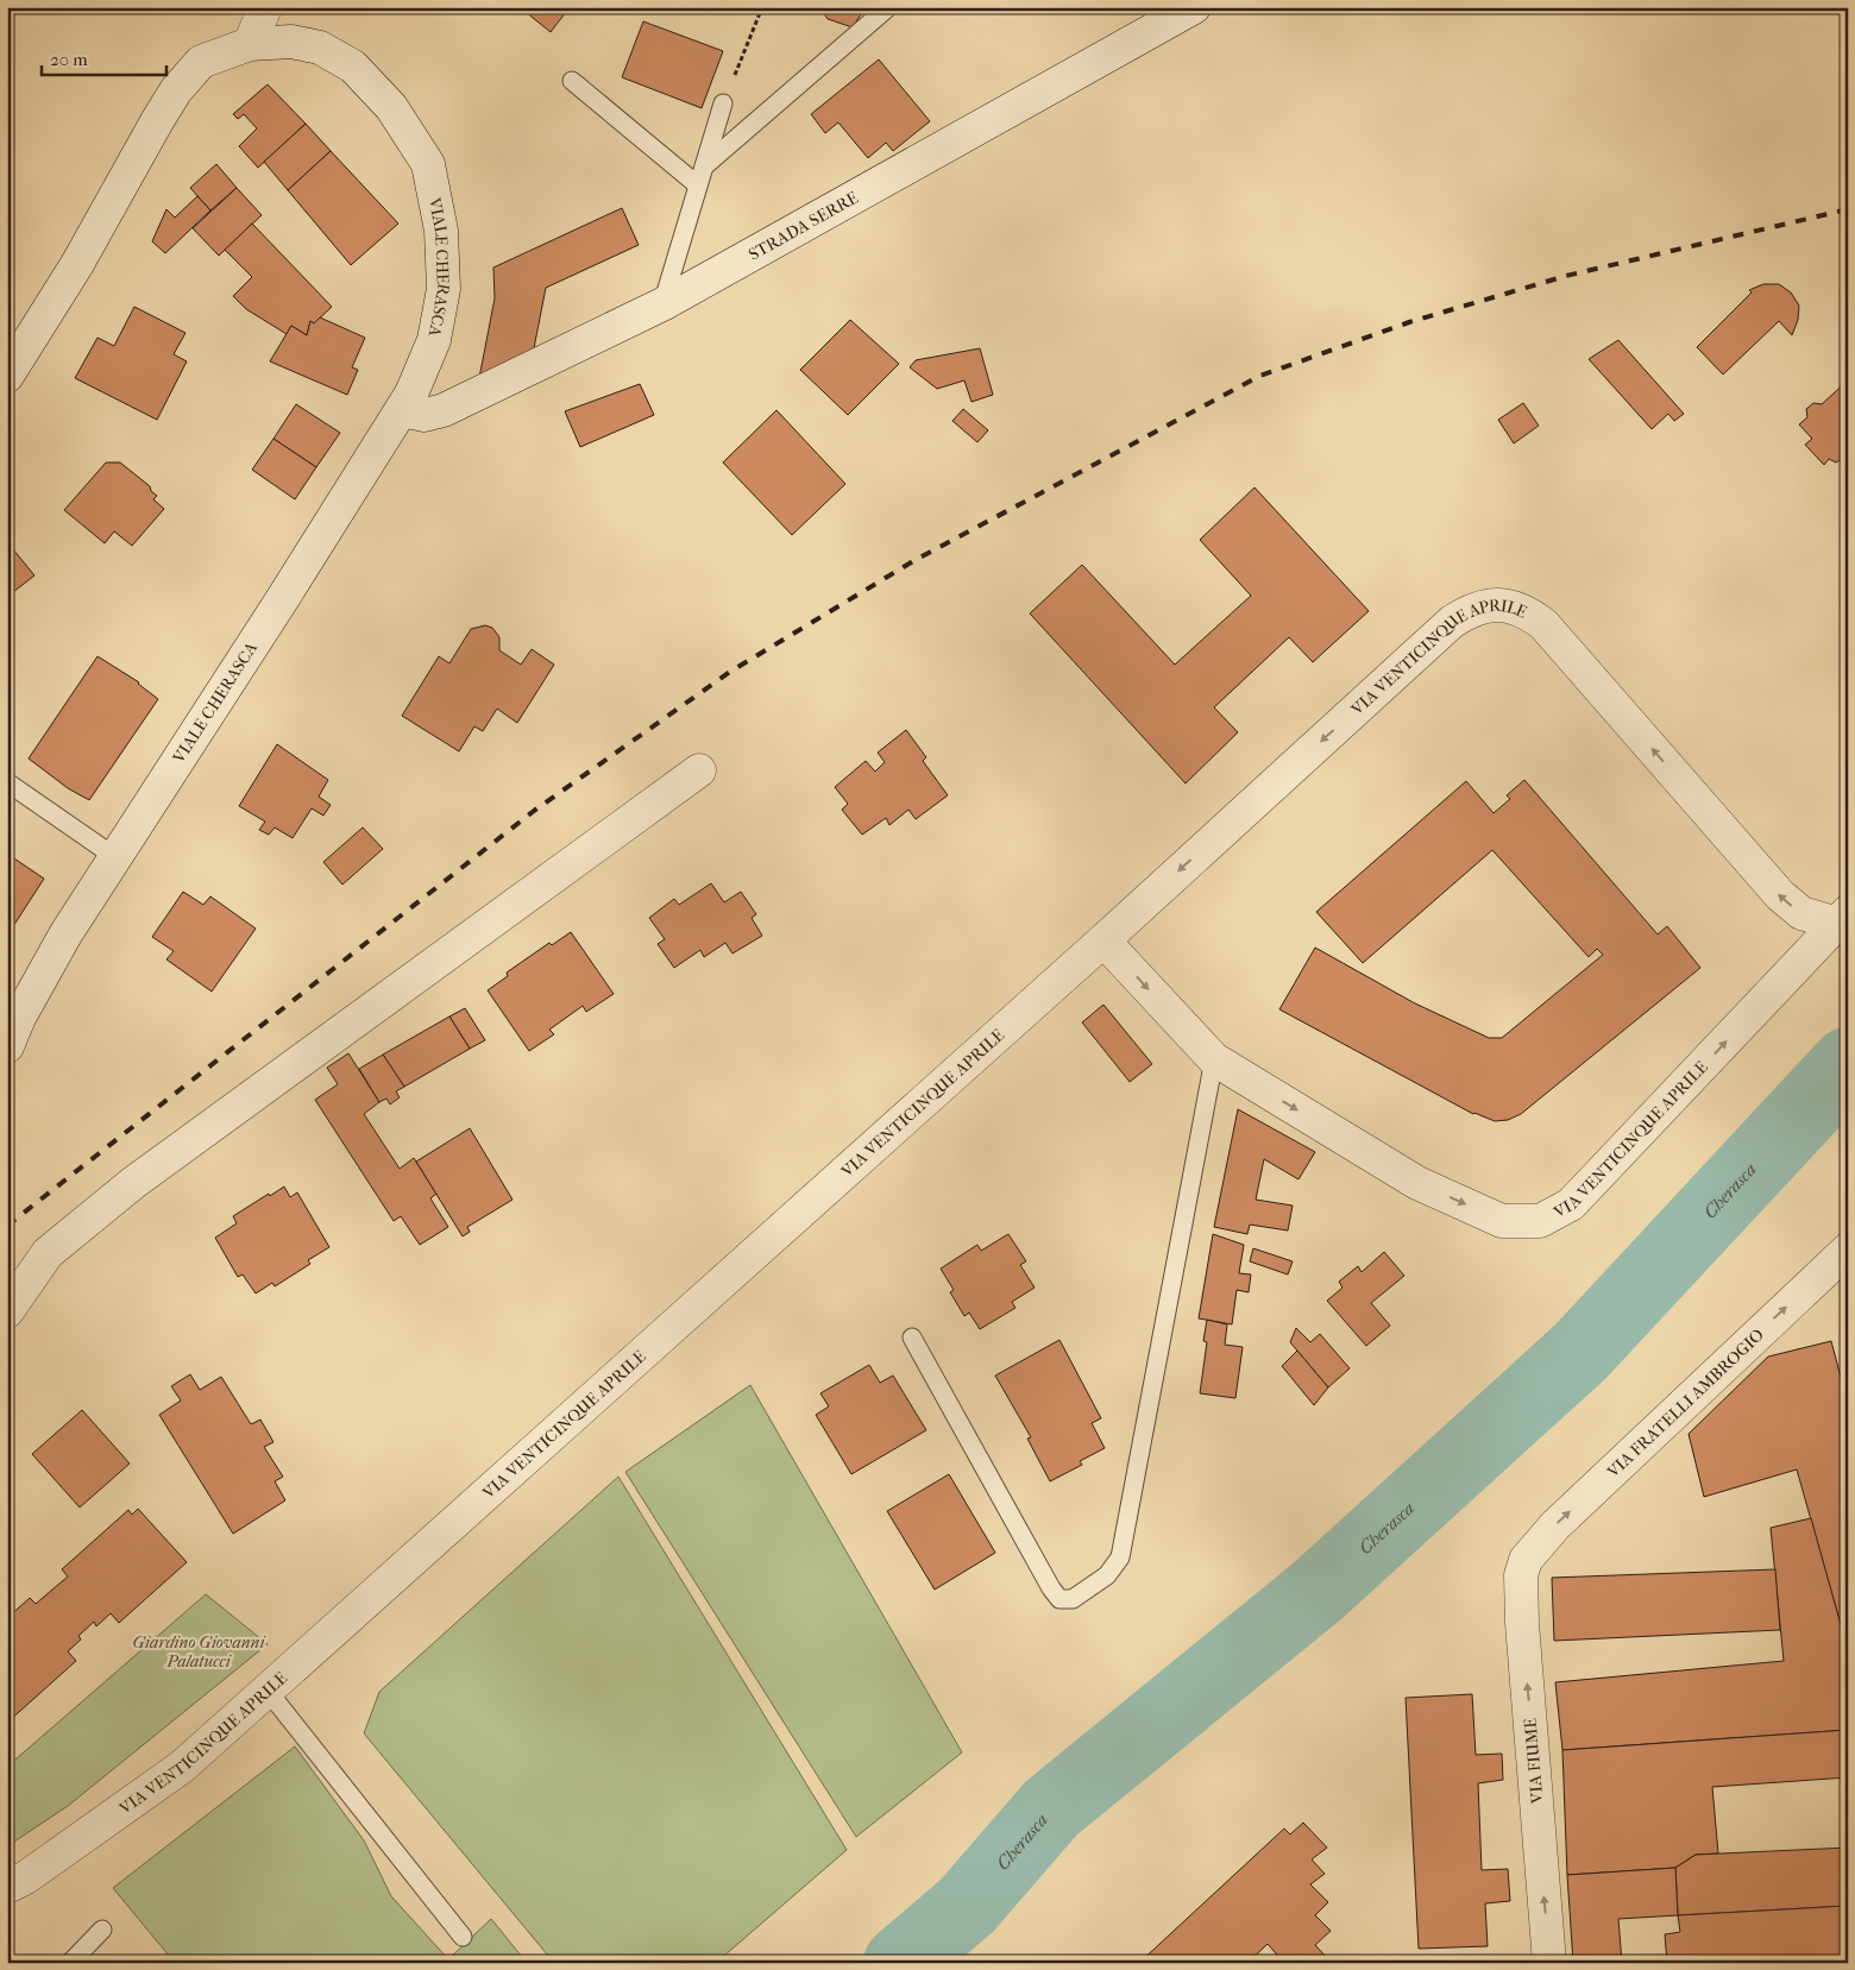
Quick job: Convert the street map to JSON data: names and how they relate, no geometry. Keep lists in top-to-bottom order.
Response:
{
  "streets": {
    "street": [
      "STRADA SERRE",
      "VIALE CHERASCA",
      "VIA VENTICINQUE APRILE",
      "VIA FRATELLI AMBROGIO",
      "VIA FIUME"
    ]
  },
  "crossings": [
    ["STRADA SERRE", "VIALE CHERASCA"],
    ["VIA FRATELLI AMBROGIO", "VIA FIUME"]
  ],
  "one_way": ["VIA FRATELLI AMBROGIO", "VIA FIUME"],
  "water": ["Cherasca"],
  "parks": ["Giardino Giovanni Palatucci"],
  "scale_bar": "20 m"
}
